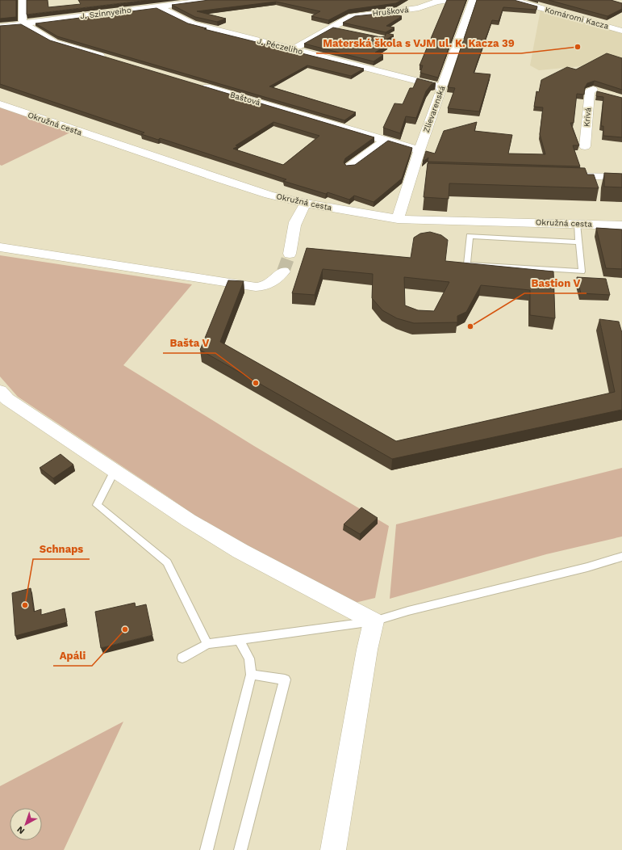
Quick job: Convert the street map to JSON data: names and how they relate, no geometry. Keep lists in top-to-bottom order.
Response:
{
  "streets": {
    "street": [
      "Hrušková",
      "J. Szinnyeiho",
      "Komáromi Kacza",
      "J. Péczeliho",
      "Baštová",
      "Zlievarenská",
      "Krivá",
      "Okružná cesta"
    ]
  },
  "crossings": [
    ["Hrušková", "J. Péczeliho"],
    ["J. Szinnyeiho", "J. Péczeliho"],
    ["J. Péczeliho", "Zlievarenská"],
    ["Baštová", "Zlievarenská"],
    ["Zlievarenská", "Okružná cesta"]
  ],
  "places": [
    "Materská škola s VJM ul. K. Kacza 39",
    "Bastion V",
    "Bašta V",
    "Schnaps",
    "Apáli"
  ],
  "north": "bottom left"
}
